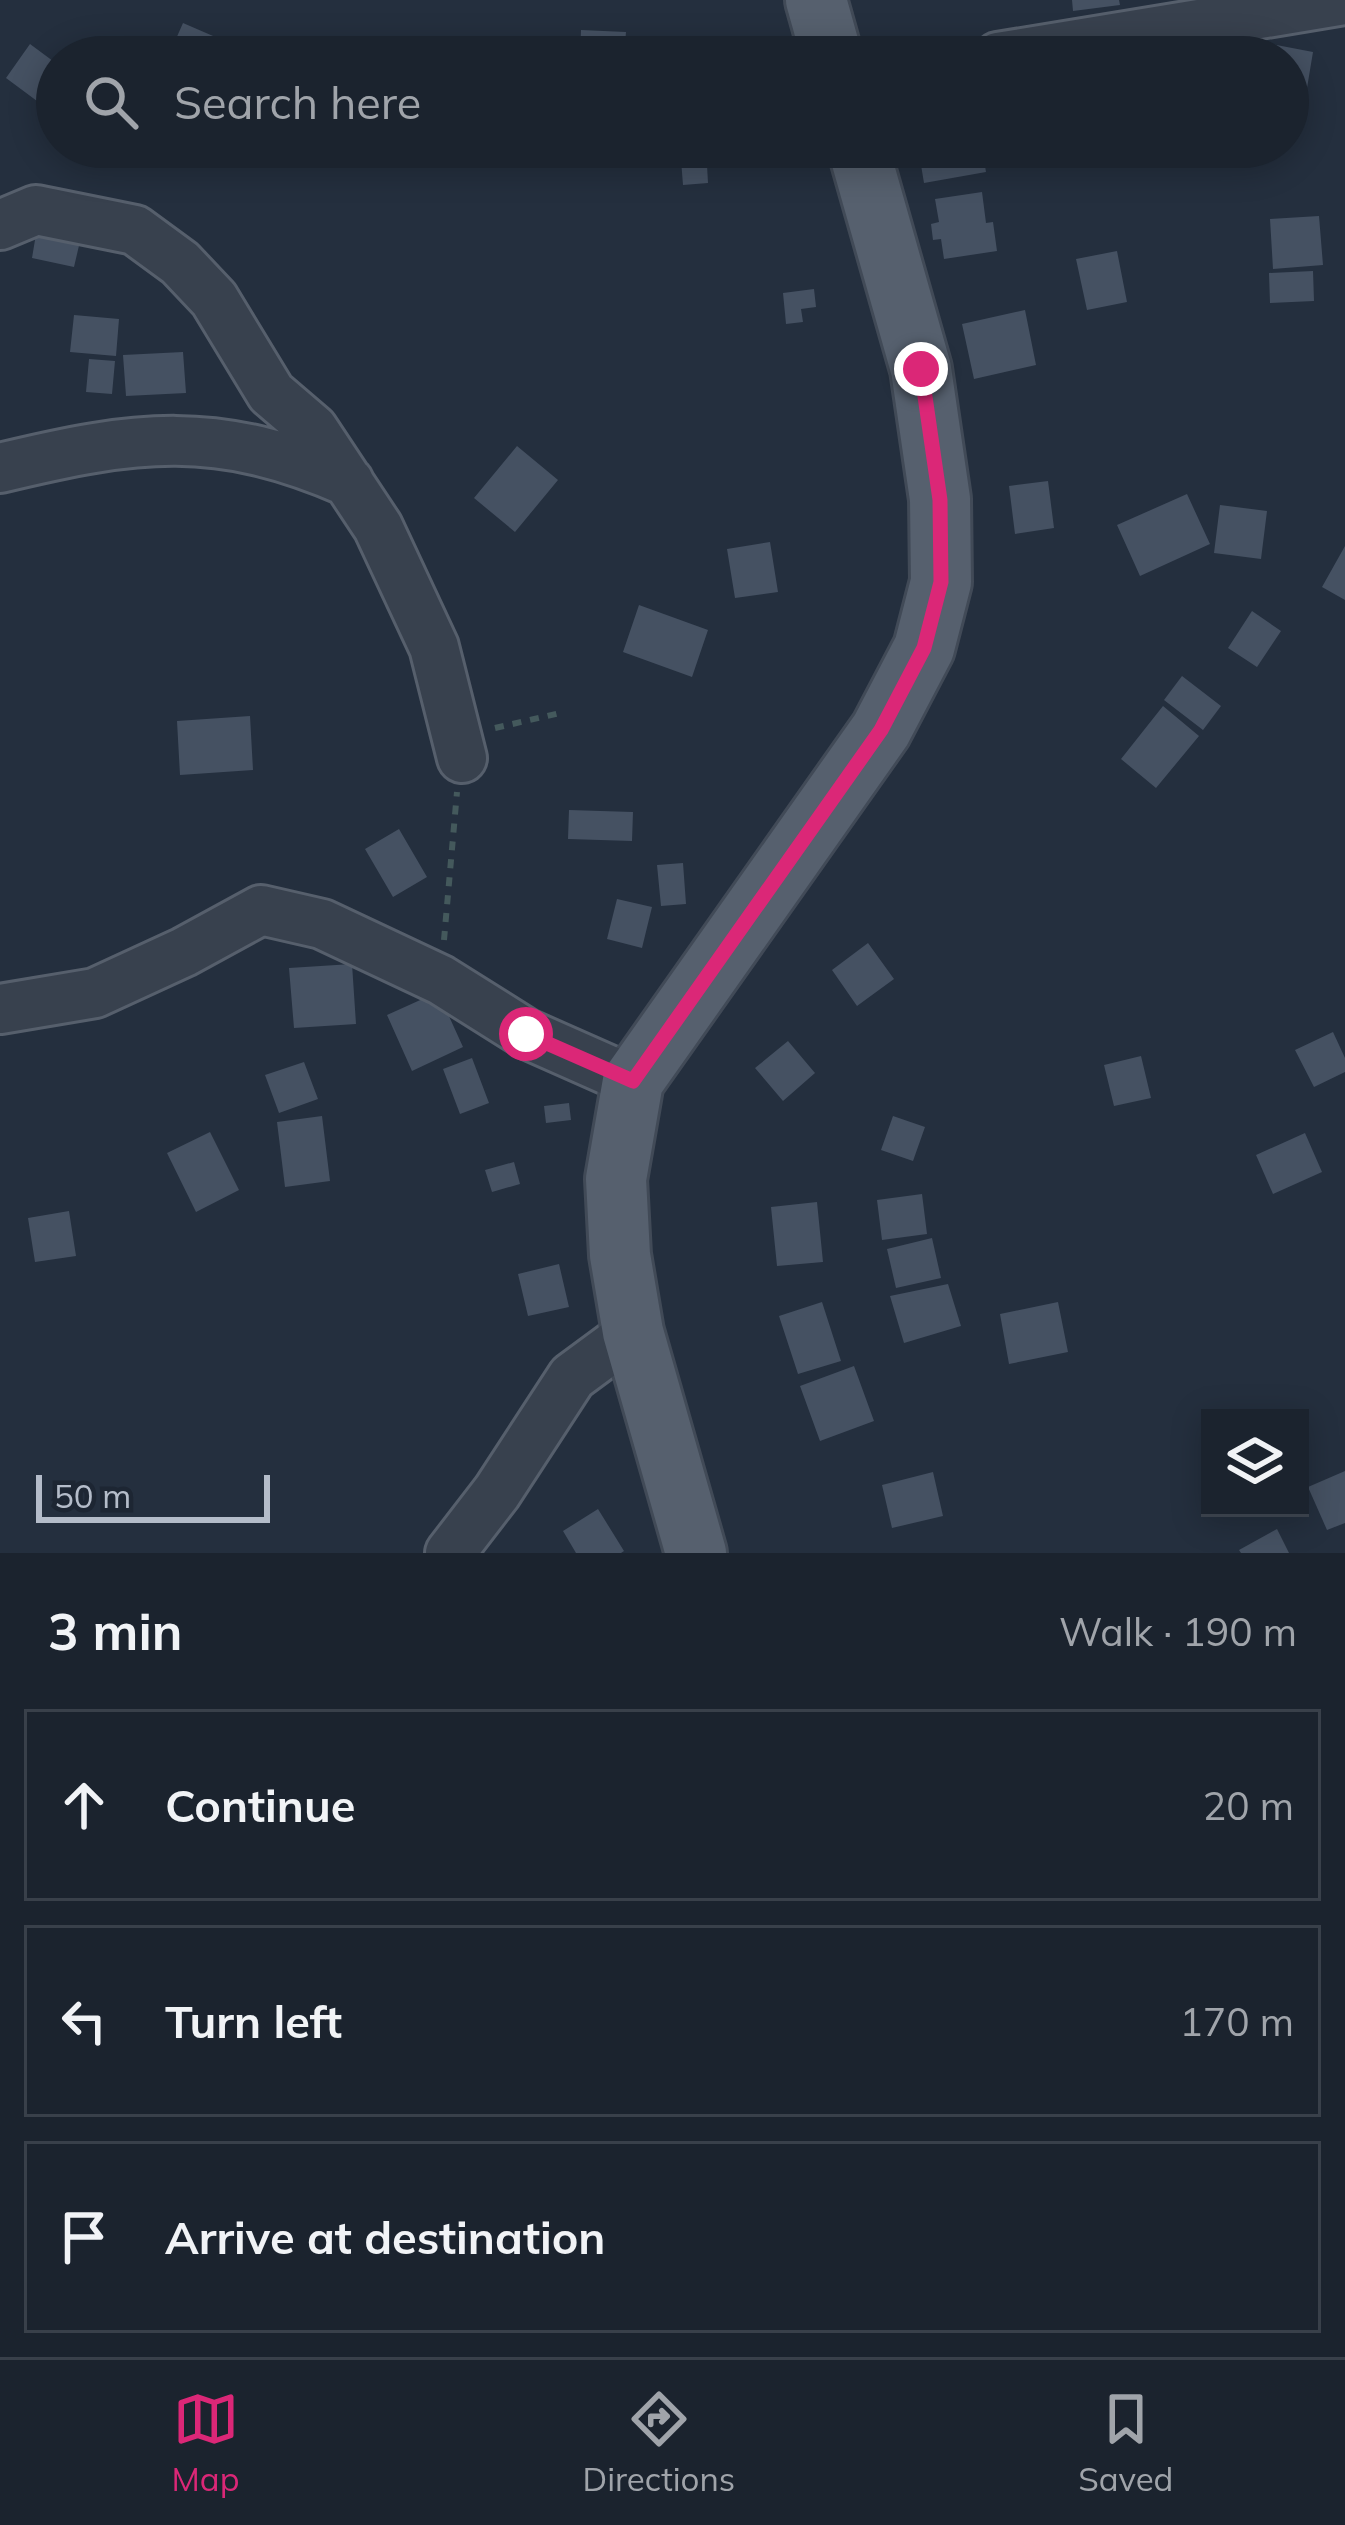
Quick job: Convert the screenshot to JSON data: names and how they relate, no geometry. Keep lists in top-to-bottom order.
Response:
{
  "scale_bar": "50 m",
  "page": {
    "search": "Search here",
    "scale": "50 m",
    "heading": ["3 min", "Walk · 190 m"],
    "list": [
      ["Continue", "20 m"],
      ["Turn left", "170 m"],
      "Arrive at destination"
    ],
    "nav": ["Map", "Directions", "Saved"]
  }
}
